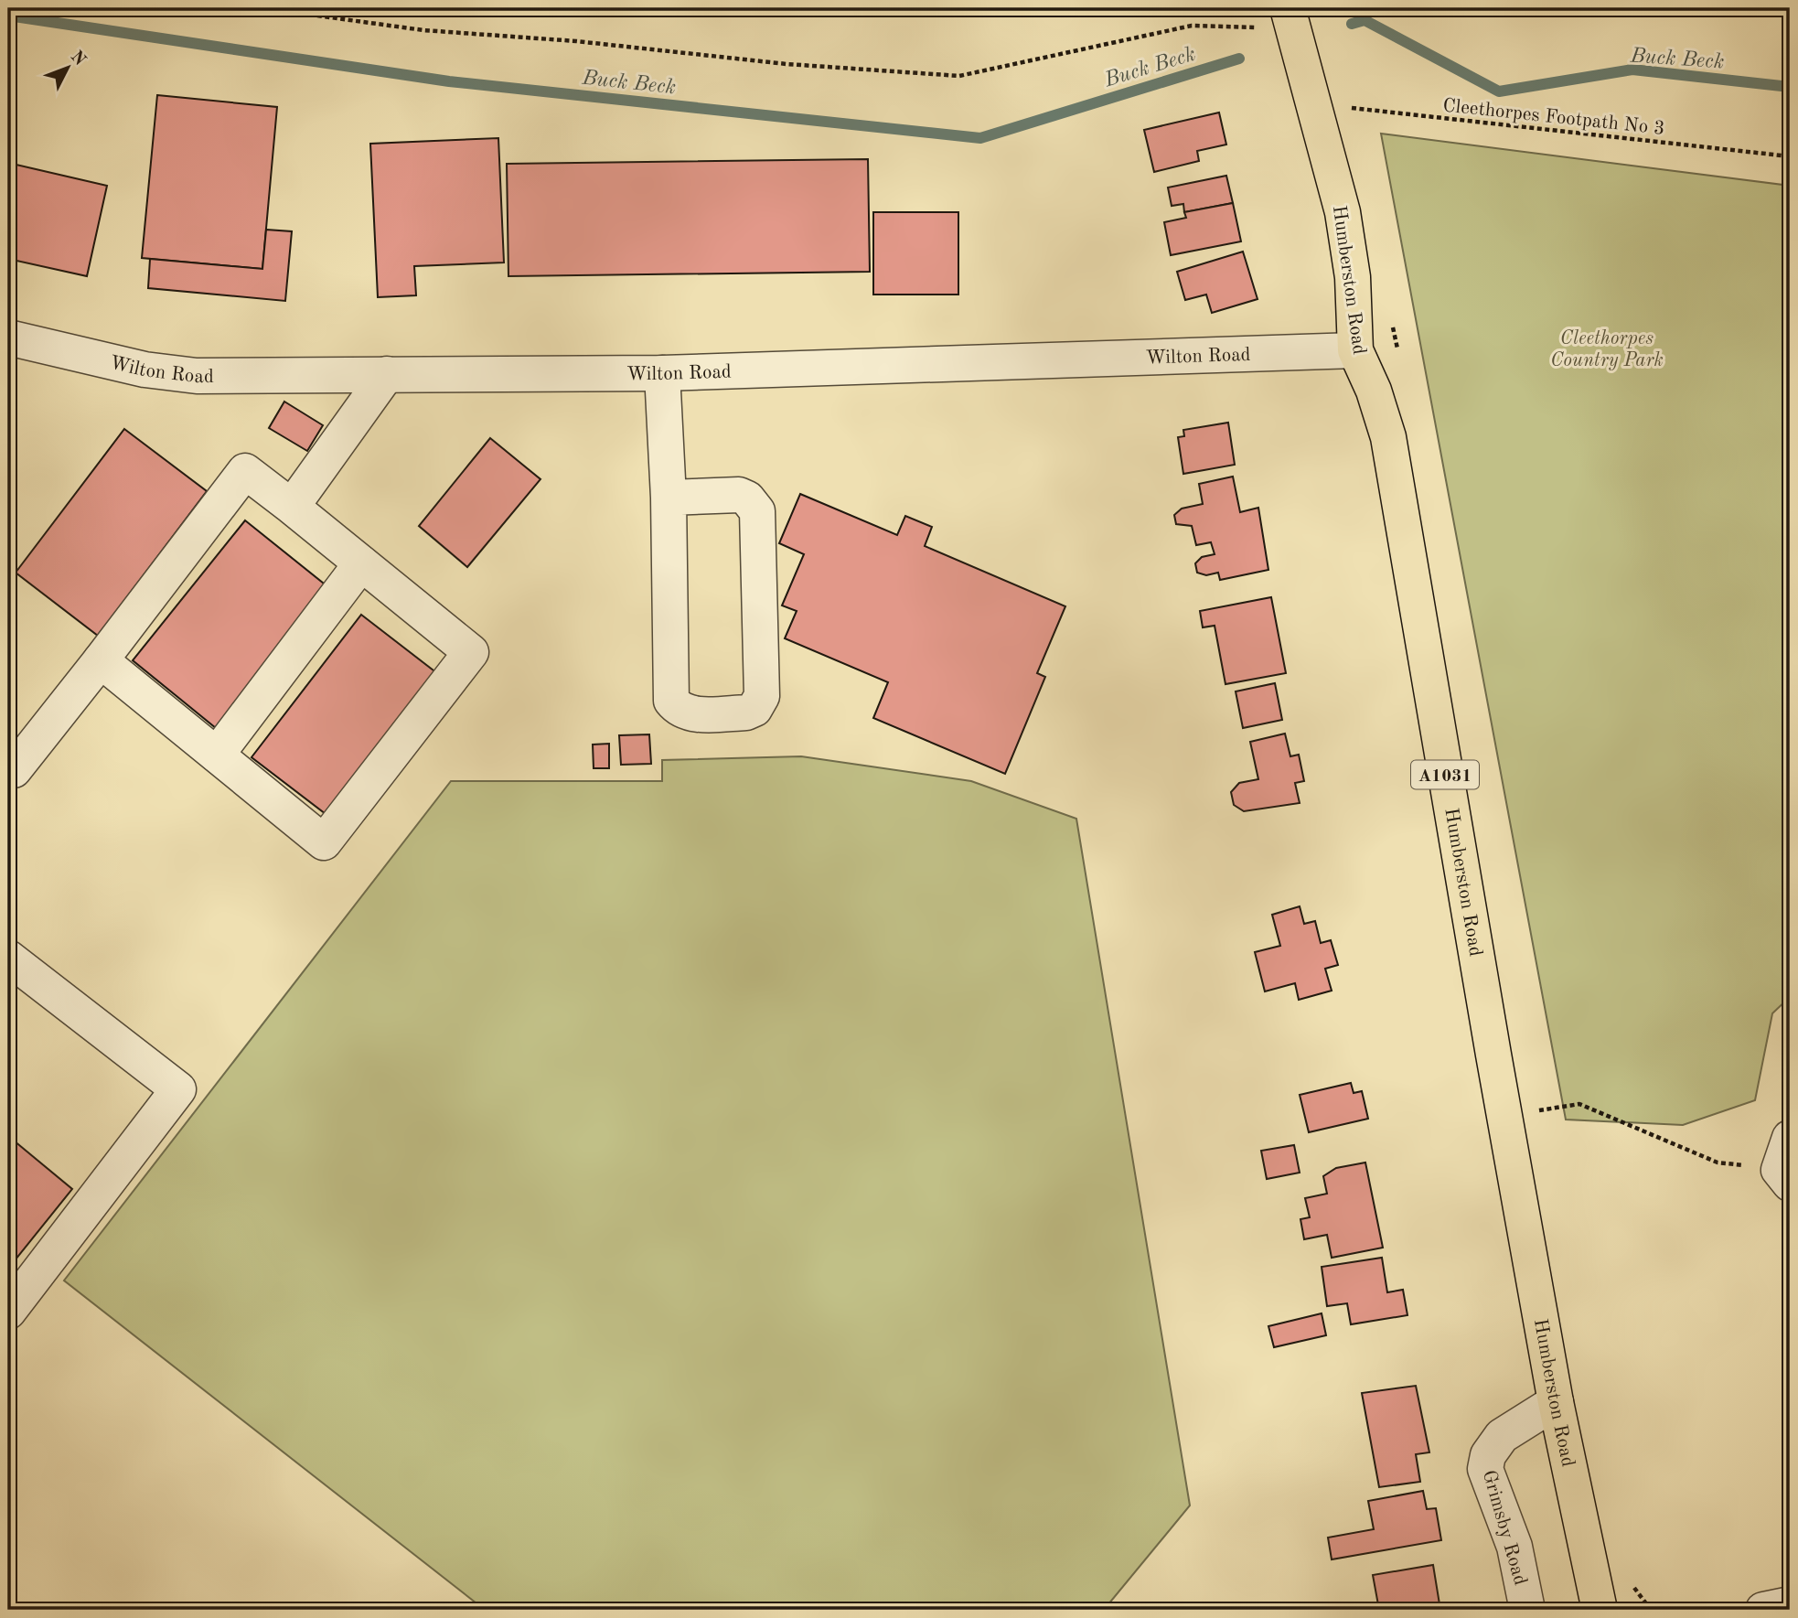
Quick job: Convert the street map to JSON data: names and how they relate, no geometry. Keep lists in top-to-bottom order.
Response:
{
  "streets": {
    "main road": ["Humberston Road", "A1031"],
    "street": ["Wilton Road", "Grimsby Road"],
    "path": ["Cleethorpes Footpath No 3"]
  },
  "crossings": [
    ["Cleethorpes Footpath No 3", "Humberston Road"],
    ["Humberston Road", "Wilton Road"],
    ["Humberston Road", "Grimsby Road"]
  ],
  "water": ["Buck Beck"],
  "parks": ["Cleethorpes Country Park"],
  "north": "top right"
}
